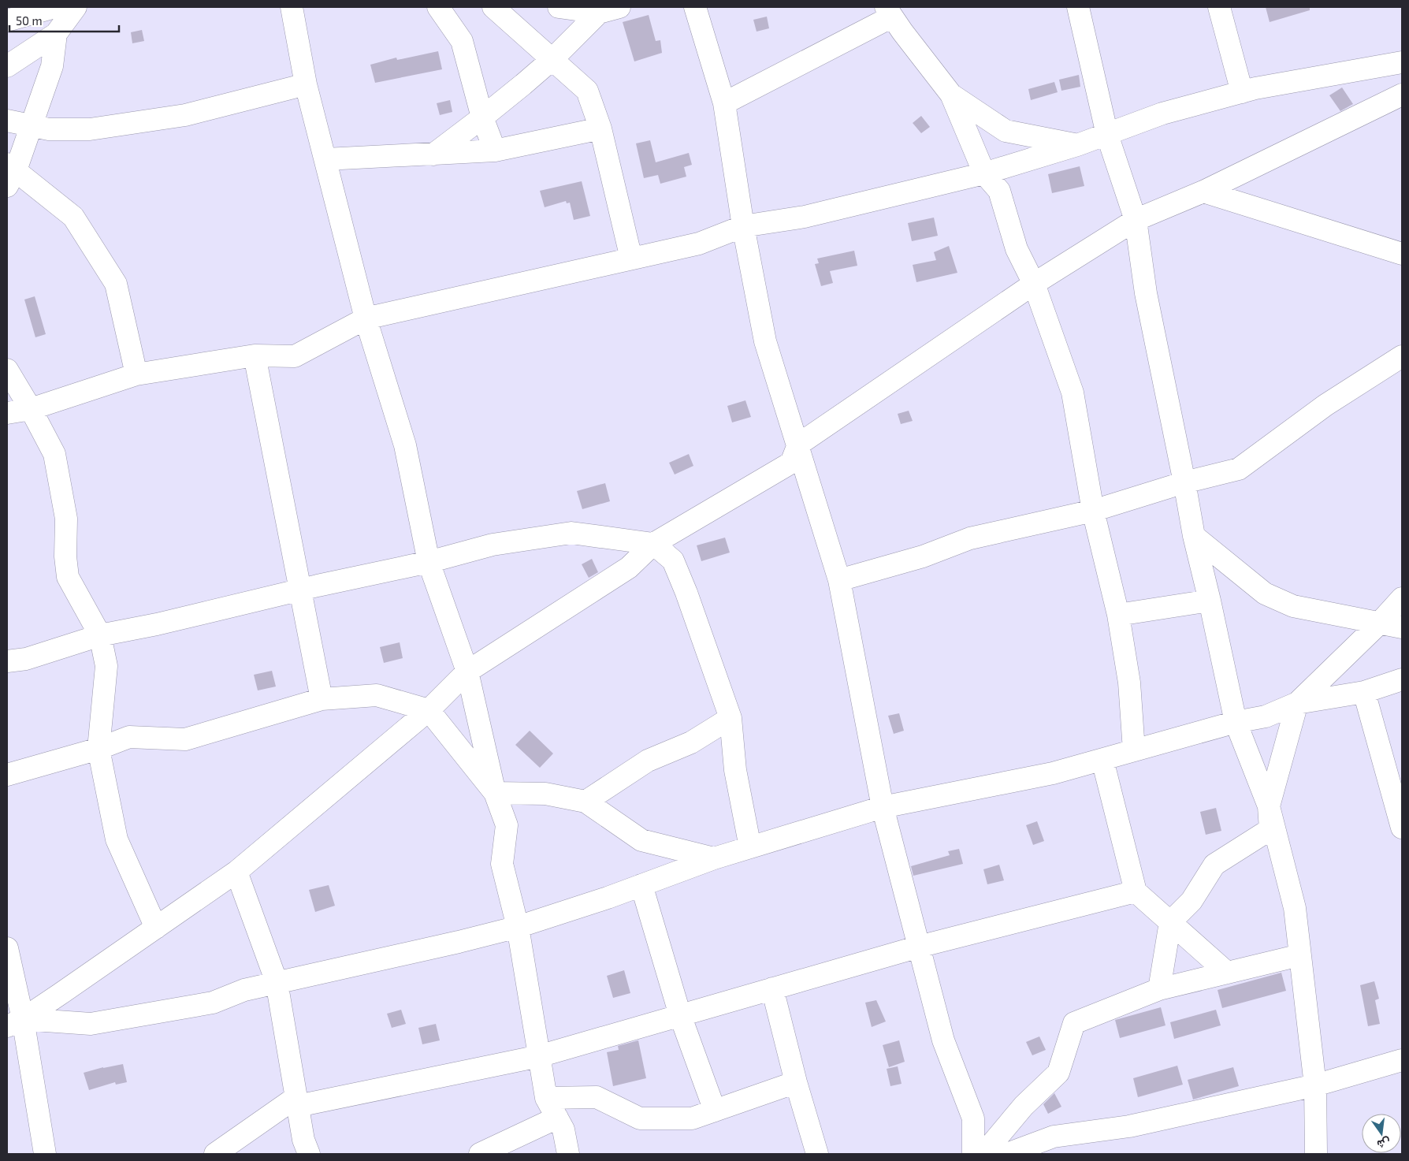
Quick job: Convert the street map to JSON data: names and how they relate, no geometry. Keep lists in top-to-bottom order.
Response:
{
  "scale_bar": "50 m",
  "north": "bottom"
}
